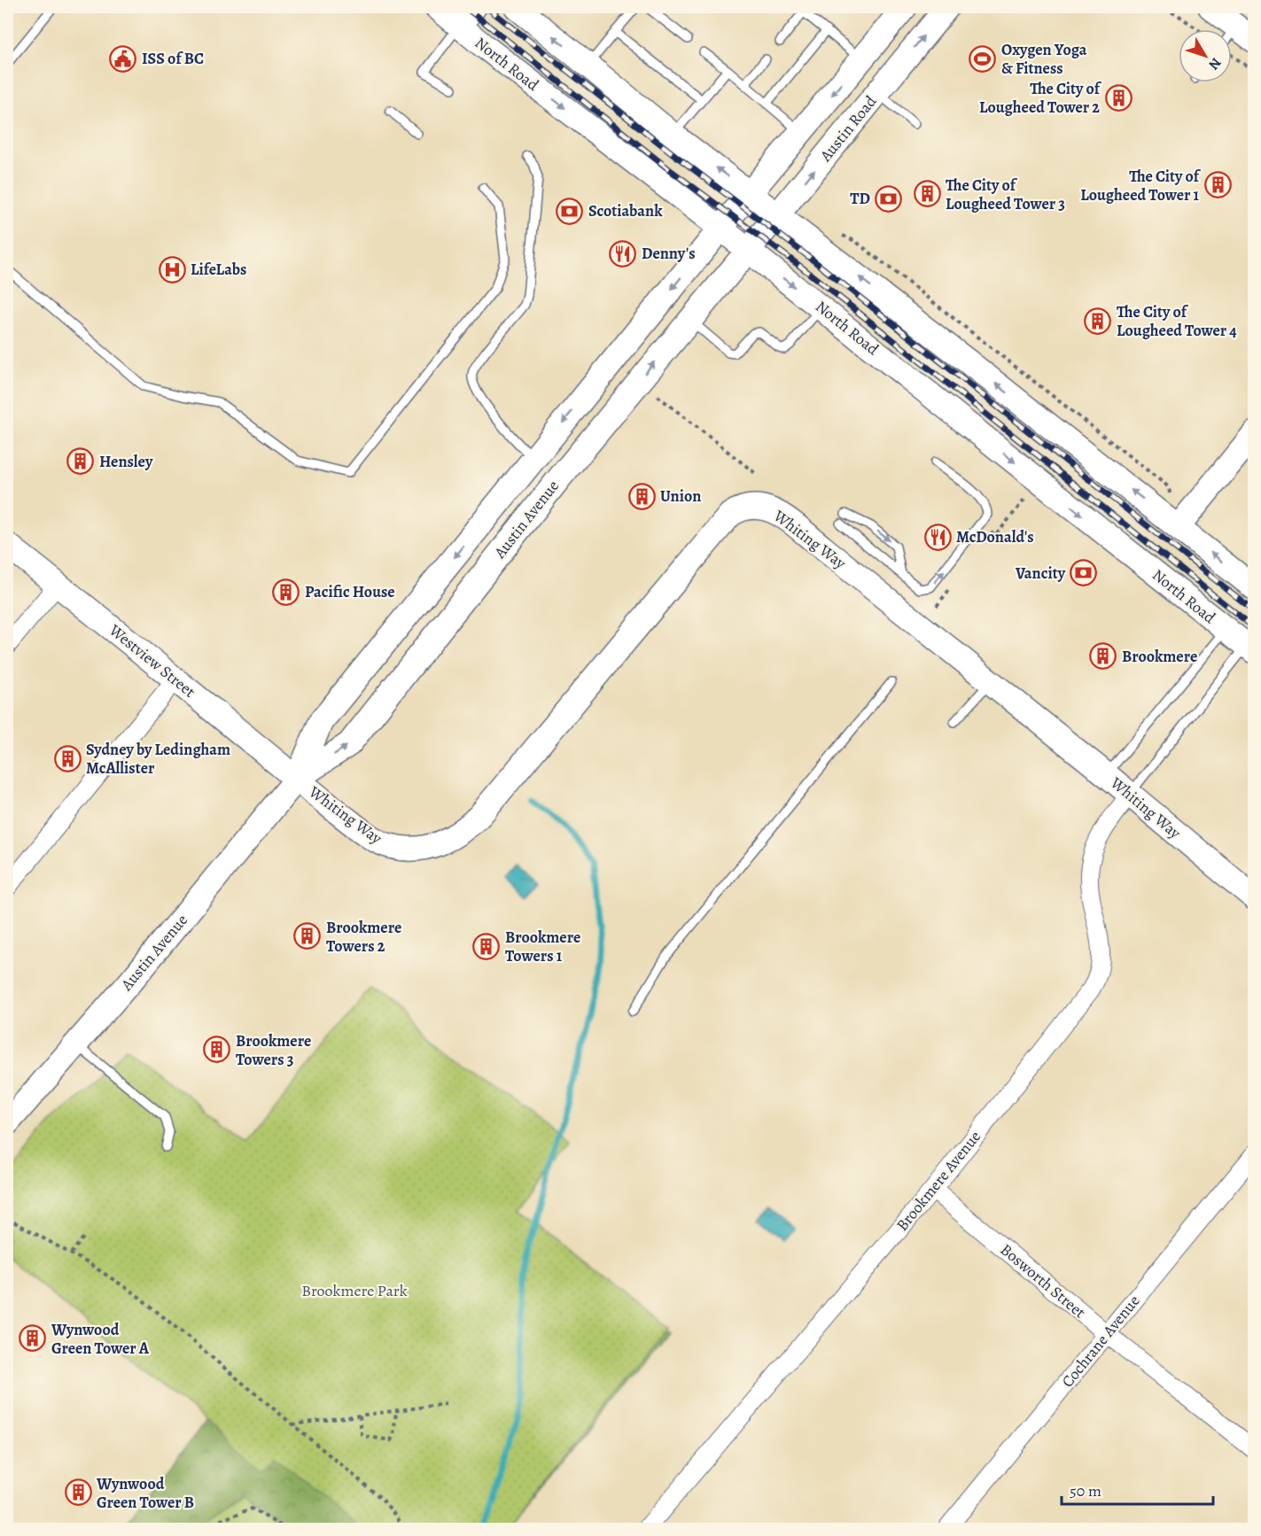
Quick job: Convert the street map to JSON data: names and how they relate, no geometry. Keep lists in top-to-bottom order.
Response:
{
  "streets": {
    "main road": [
      "North Road",
      "Austin Road",
      "Austin Avenue",
      "Whiting Way",
      "Westview Street"
    ],
    "street": ["Brookmere Avenue", "Bosworth Street", "Cochrane Avenue"]
  },
  "crossings": [
    ["North Road", "Austin Road"],
    ["North Road", "Austin Avenue"],
    ["Austin Road", "Austin Avenue"],
    ["Austin Avenue", "Whiting Way"],
    ["Austin Avenue", "Westview Street"],
    ["Whiting Way", "Westview Street"],
    ["Whiting Way", "Brookmere Avenue"],
    ["Brookmere Avenue", "Bosworth Street"],
    ["Bosworth Street", "Cochrane Avenue"]
  ],
  "parks": ["Brookmere Park"],
  "places": {
    "public building": ["ISS of BC"],
    "sports": ["Oxygen Yoga & Fitness"],
    "building": [
      "The City of Lougheed Tower 2",
      "The City of Lougheed Tower 1",
      "The City of Lougheed Tower 3",
      "The City of Lougheed Tower 4",
      "Hensley",
      "Union",
      "Pacific House",
      "Brookmere",
      "Sydney by Ledingham McAllister",
      "Brookmere Towers 2",
      "Brookmere Towers 1",
      "Brookmere Towers 3",
      "Wynwood Green Tower A",
      "Wynwood Green Tower B"
    ],
    "bank": ["TD", "Scotiabank", "Vancity"],
    "restaurant": ["Denny's", "McDonald's"],
    "hospital": ["LifeLabs"]
  },
  "scale_bar": "50 m",
  "north": "bottom right"
}
